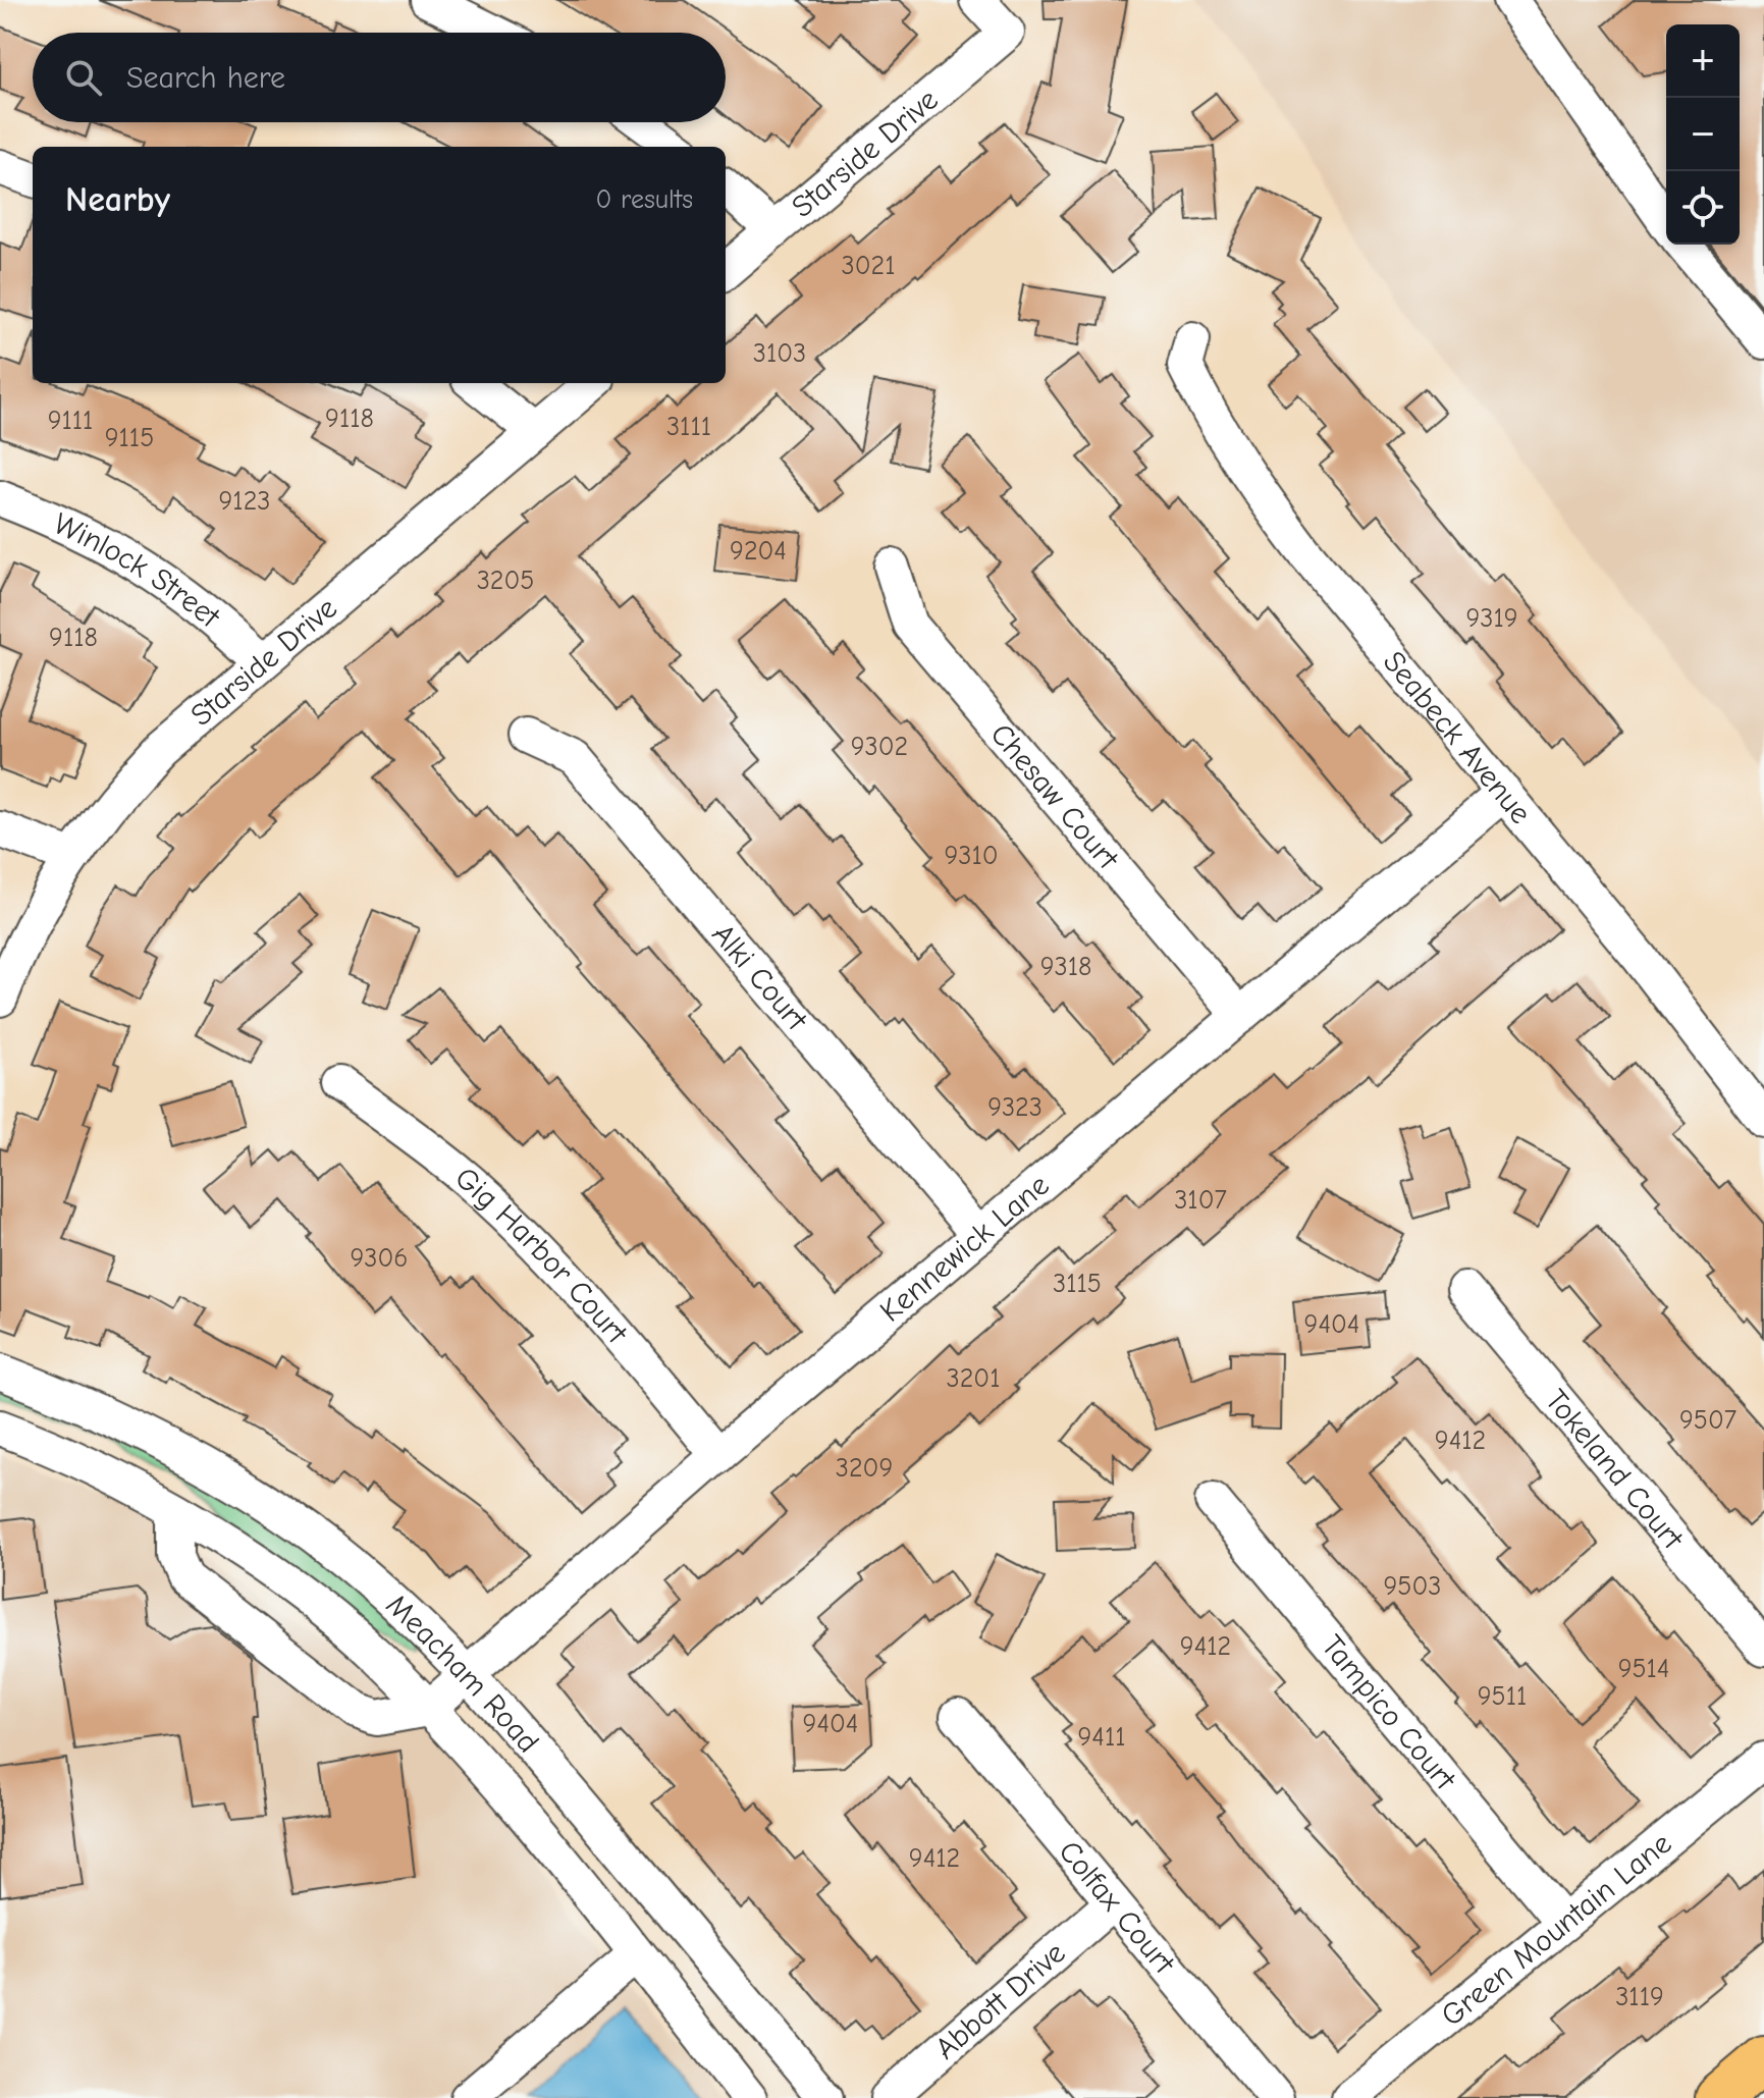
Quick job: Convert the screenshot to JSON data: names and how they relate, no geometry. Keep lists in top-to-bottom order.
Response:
{
  "streets": {
    "street": [
      "Starside Drive",
      "Winlock Street",
      "Seabeck Avenue",
      "Chesaw Court",
      "Alki Court",
      "Kennewick Lane",
      "Gig Harbor Court",
      "Tokeland Court",
      "Meacham Road",
      "Tampico Court",
      "Colfax Court",
      "Green Mountain Lane",
      "Abbott Drive"
    ]
  },
  "crossings": [
    ["Starside Drive", "Winlock Street"],
    ["Seabeck Avenue", "Kennewick Lane"],
    ["Chesaw Court", "Kennewick Lane"],
    ["Alki Court", "Kennewick Lane"],
    ["Kennewick Lane", "Gig Harbor Court"],
    ["Kennewick Lane", "Meacham Road"],
    ["Tampico Court", "Green Mountain Lane"],
    ["Colfax Court", "Abbott Drive"]
  ],
  "house_numbers": [
    "3021",
    "3103",
    "9118",
    "9111",
    "3111",
    "9115",
    "9123",
    "9204",
    "3205",
    "9319",
    "9118",
    "9302",
    "9310",
    "9318",
    "9323",
    "3107",
    "9306",
    "3115",
    "9404",
    "3201",
    "9507",
    "9412",
    "3209",
    "9503",
    "9412",
    "9514",
    "9511",
    "9404",
    "9411",
    "9412",
    "3119"
  ],
  "page": {
    "map_buttons": ["+", "−"],
    "search": "Search here",
    "heading": ["Nearby", "0 results"]
  }
}
